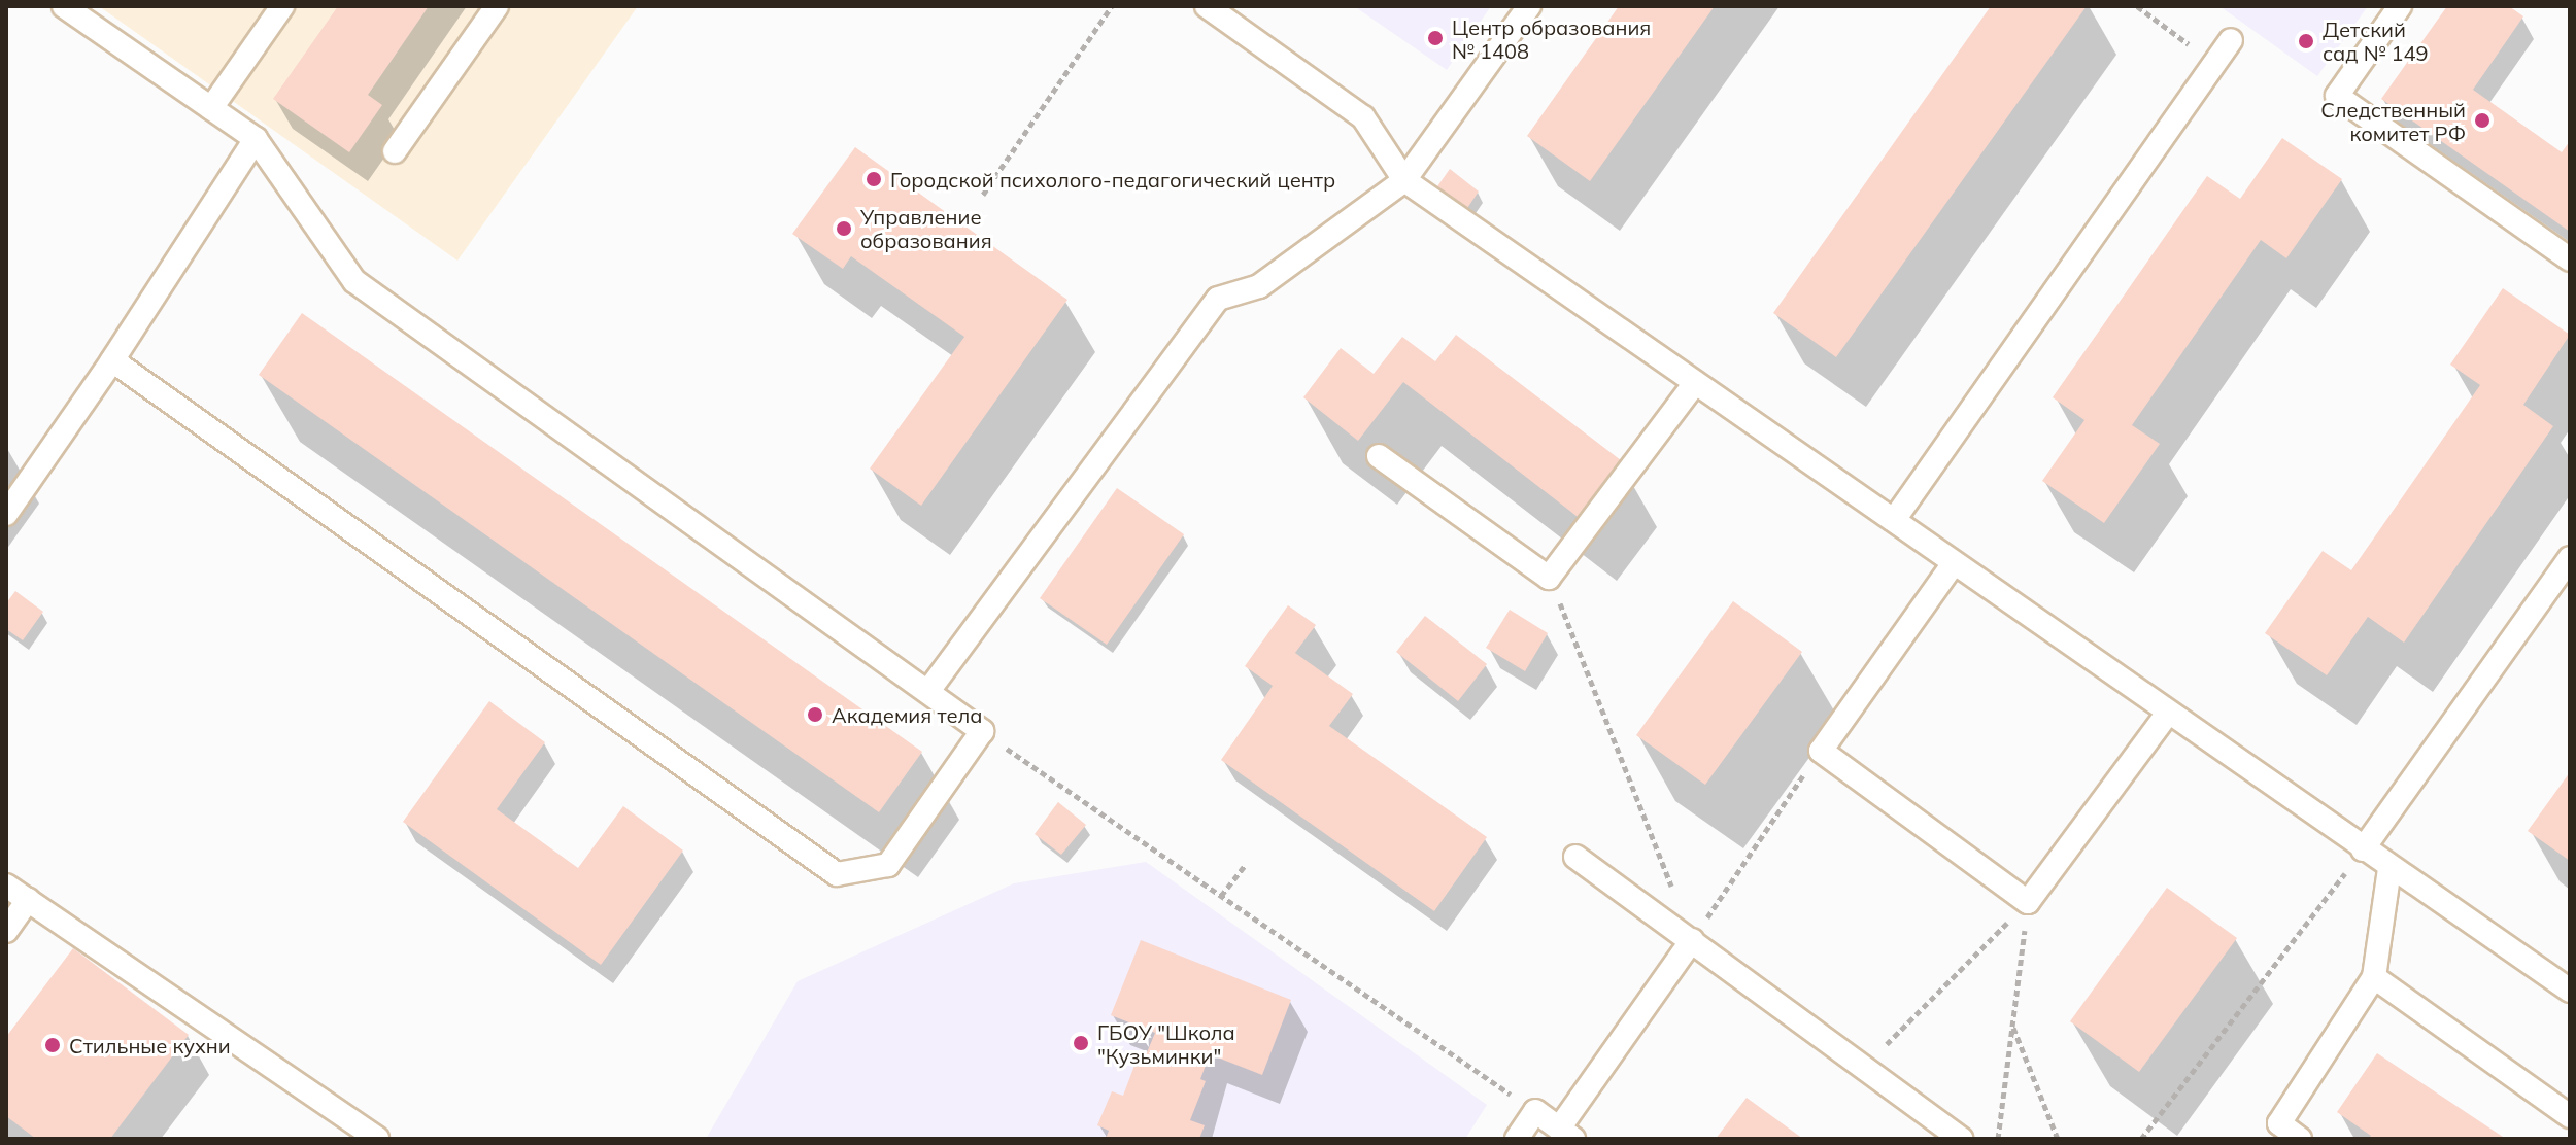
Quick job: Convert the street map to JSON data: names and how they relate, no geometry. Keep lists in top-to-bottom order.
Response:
{
  "places": [
    "Центр образования № 1408",
    "Детский сад № 149",
    "Следственный комитет РФ",
    "Городской психолого-педагогический центр",
    "Управление образования",
    "Академия тела",
    "ГБОУ \"Школа \"Кузьминки\"",
    "Стильные кухни"
  ]
}
